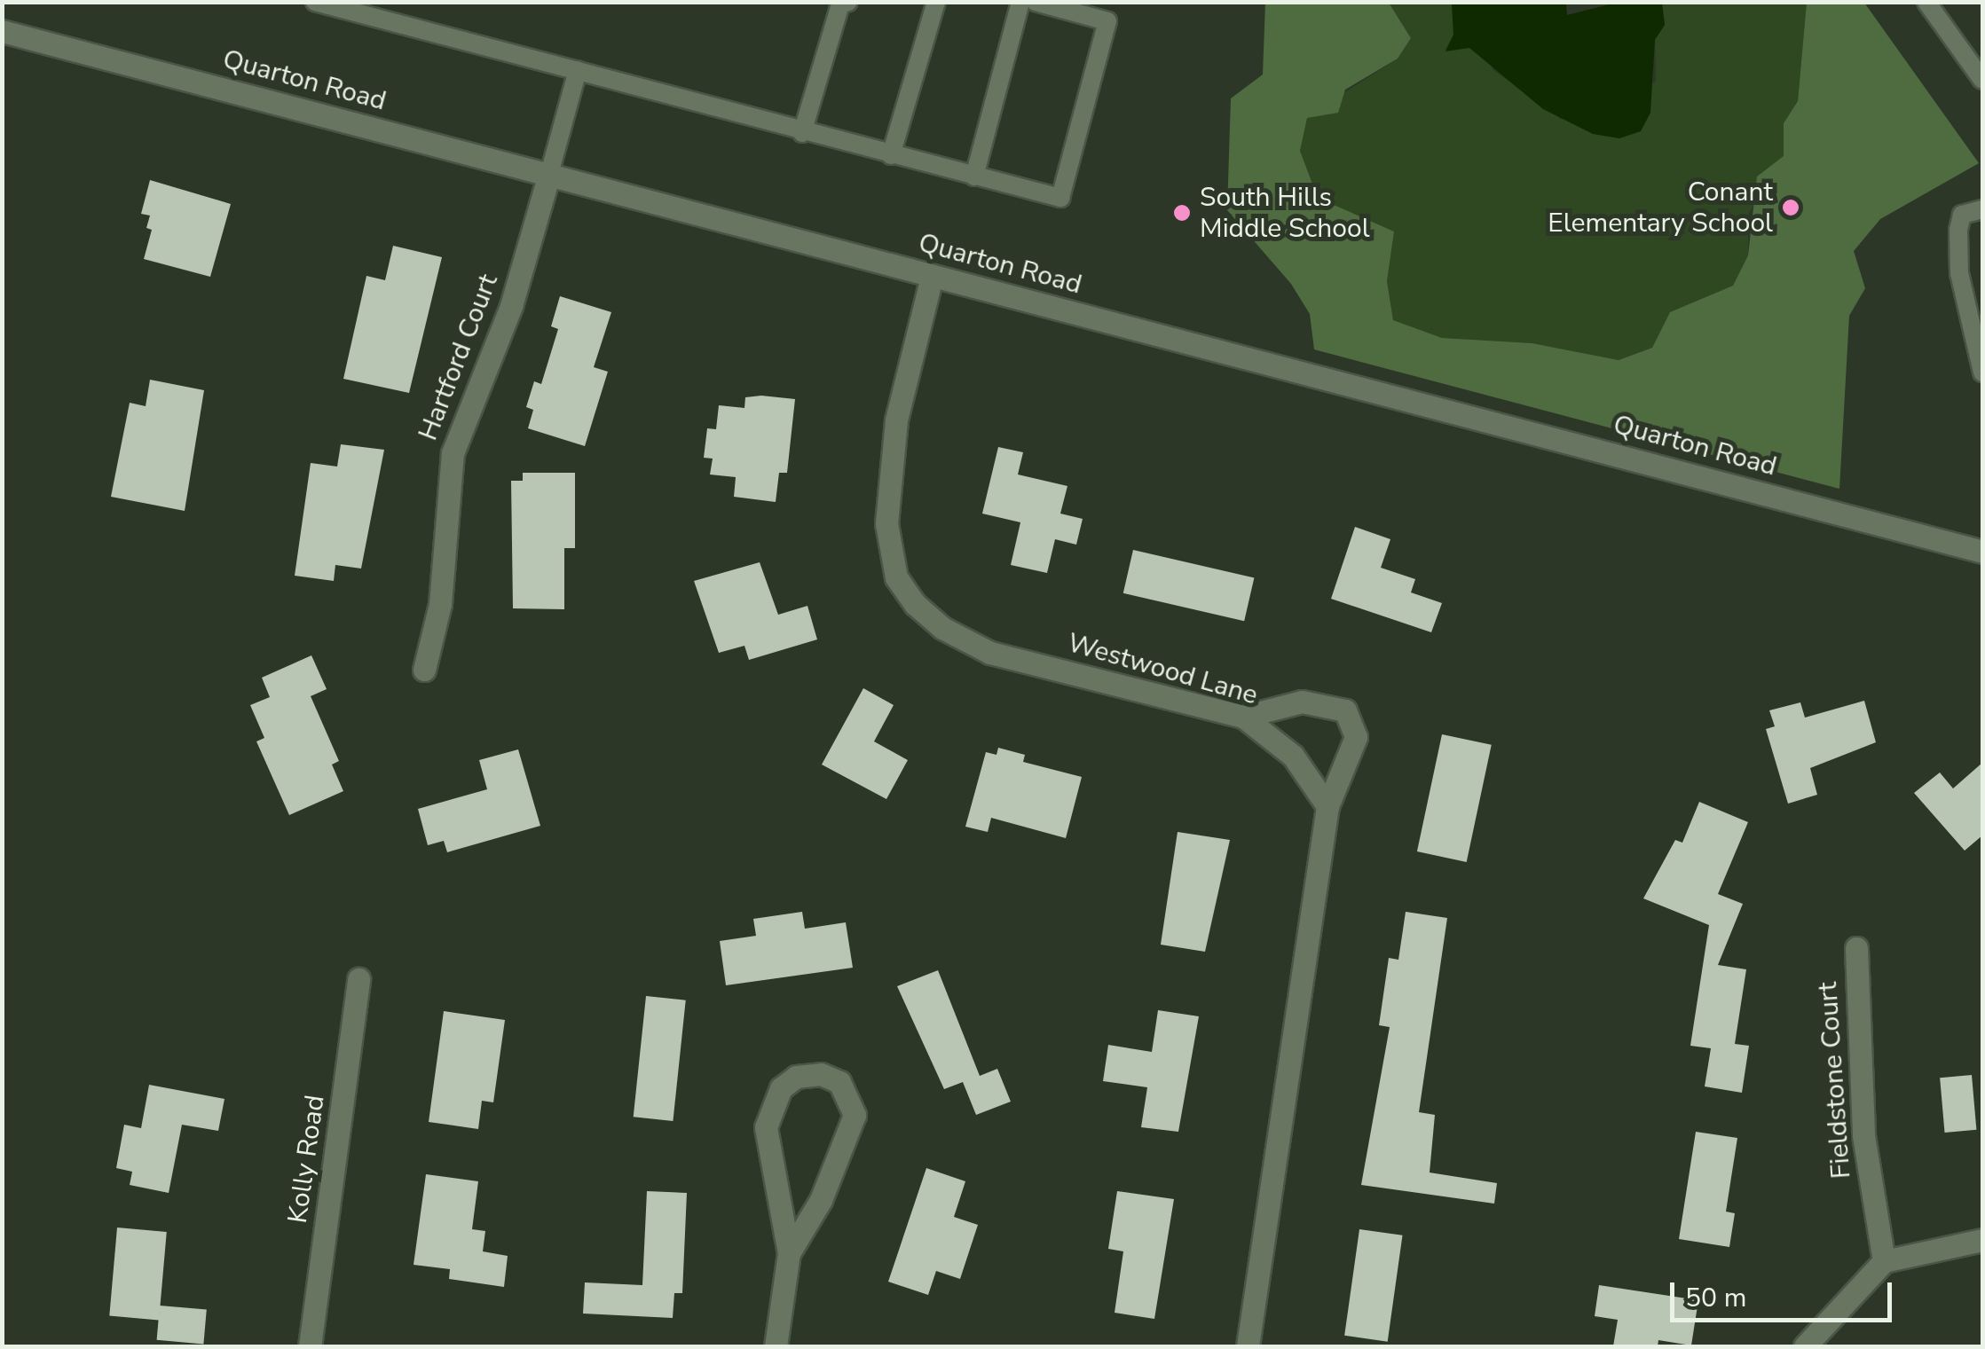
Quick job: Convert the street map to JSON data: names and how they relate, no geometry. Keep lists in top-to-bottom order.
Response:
{
  "streets": {
    "street": [
      "Quarton Road",
      "Hartford Court",
      "Westwood Lane",
      "Fieldstone Court",
      "Kolly Road"
    ]
  },
  "crossings": [
    ["Quarton Road", "Hartford Court"],
    ["Quarton Road", "Westwood Lane"]
  ],
  "places": ["Conant Elementary School", "South Hills Middle School"],
  "scale_bar": "50 m"
}
